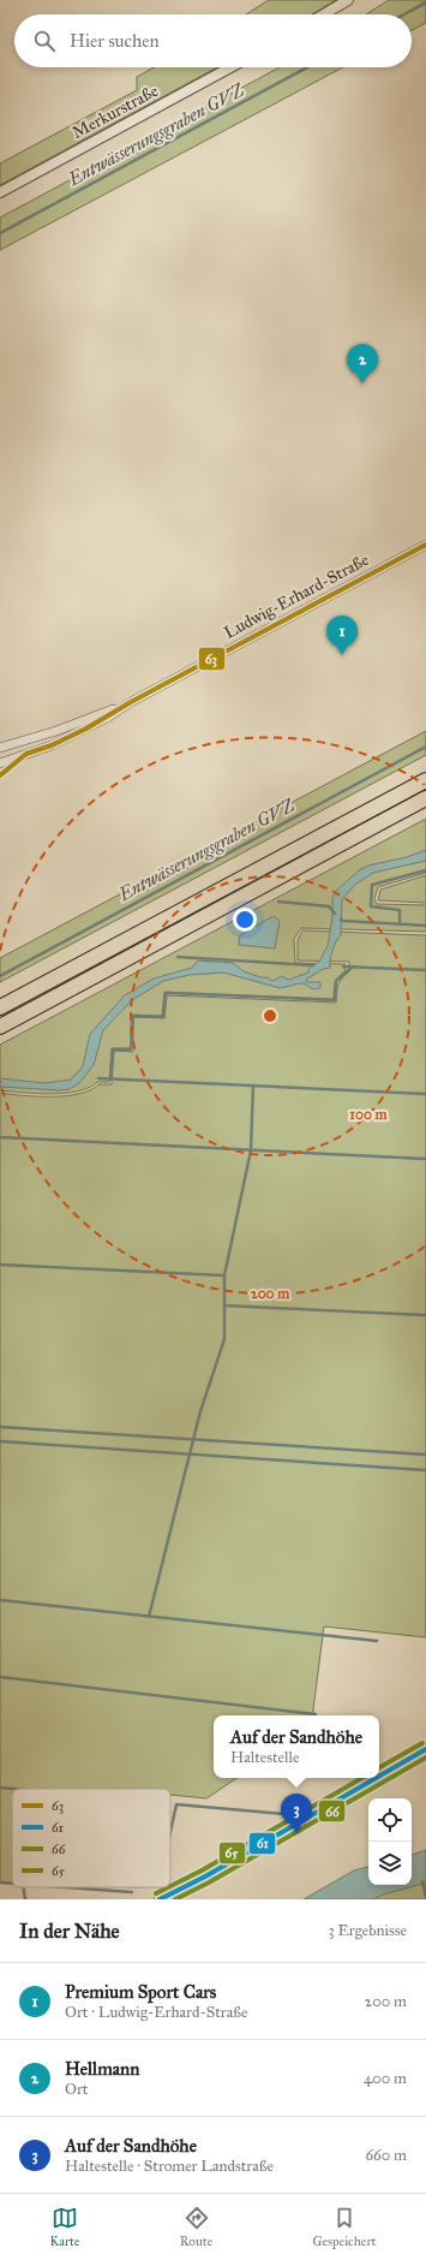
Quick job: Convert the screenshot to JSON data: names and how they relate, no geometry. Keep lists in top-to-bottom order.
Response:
{
  "streets": {
    "street": ["Merkurstraße", "Ludwig-Erhard-Straße"]
  },
  "water": ["Entwässerungsgraben GVZ"],
  "lines": [
    "transit line 63",
    "transit line 65",
    "transit line 61",
    "transit line 66"
  ],
  "legend": [
    "63",
    "61",
    "66",
    "65"
  ],
  "page": {
    "search": "Hier suchen",
    "pins": ["2", "1", "3"],
    "popup": ["Auf der Sandhöhe", "Haltestelle"],
    "heading": ["In der Nähe", "3 Ergebnisse"],
    "list": [
      {
        "mark": "1",
        "name": "Premium Sport Cars",
        "note": "Ort · Ludwig-Erhard-Straße",
        "value": "200 m"
      },
      {
        "mark": "2",
        "name": "Hellmann",
        "note": "Ort",
        "value": "400 m"
      },
      {
        "mark": "3",
        "name": "Auf der Sandhöhe",
        "note": "Haltestelle · Stromer Landstraße",
        "value": "660 m"
      }
    ],
    "nav": ["Karte", "Route", "Gespeichert"]
  },
  "rings": ["100 m", "200 m"]
}
